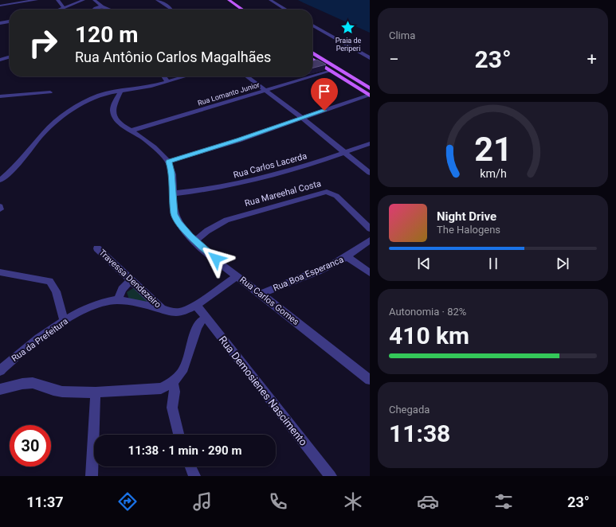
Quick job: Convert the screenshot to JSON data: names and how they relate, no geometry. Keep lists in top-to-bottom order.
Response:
{
  "streets": {
    "street": [
      "Rua Lomanto Junior",
      "Rua Carlos Lacerda",
      "Rua Mareehal Costa",
      "Rua Boa Esperanca",
      "Travessa Dendezeiro",
      "Rua Carlos Gomes",
      "Rua da Prefeitura",
      "Rua Demosienes Nascimento"
    ]
  },
  "crossings": [
    ["Rua Lomanto Junior", "Rua Carlos Gomes"],
    ["Rua Carlos Lacerda", "Rua Carlos Gomes"],
    ["Rua Mareehal Costa", "Rua Carlos Gomes"],
    ["Rua Boa Esperanca", "Rua Carlos Gomes"],
    ["Travessa Dendezeiro", "Rua da Prefeitura"],
    ["Rua Carlos Gomes", "Rua da Prefeitura"],
    ["Rua da Prefeitura", "Rua Demosienes Nascimento"]
  ],
  "places": {
    "place": ["Praia de Periperi"]
  },
  "page": {
    "tile": [
      "Clima",
      ["Autonomia · 82%", "410 km"],
      ["Chegada", "11:38"]
    ],
    "turn": ["120 m", "Rua Antônio Carlos Magalhães"],
    "heat": ["−", "23°", "+"],
    "song": ["Night Drive", "The Halogens"],
    "limit": "30",
    "trip": "11:38 · 1 min · 290 m",
    "tabs": ["11:37", "23°"],
    "gauge": ["21", "km/h"]
  }
}
